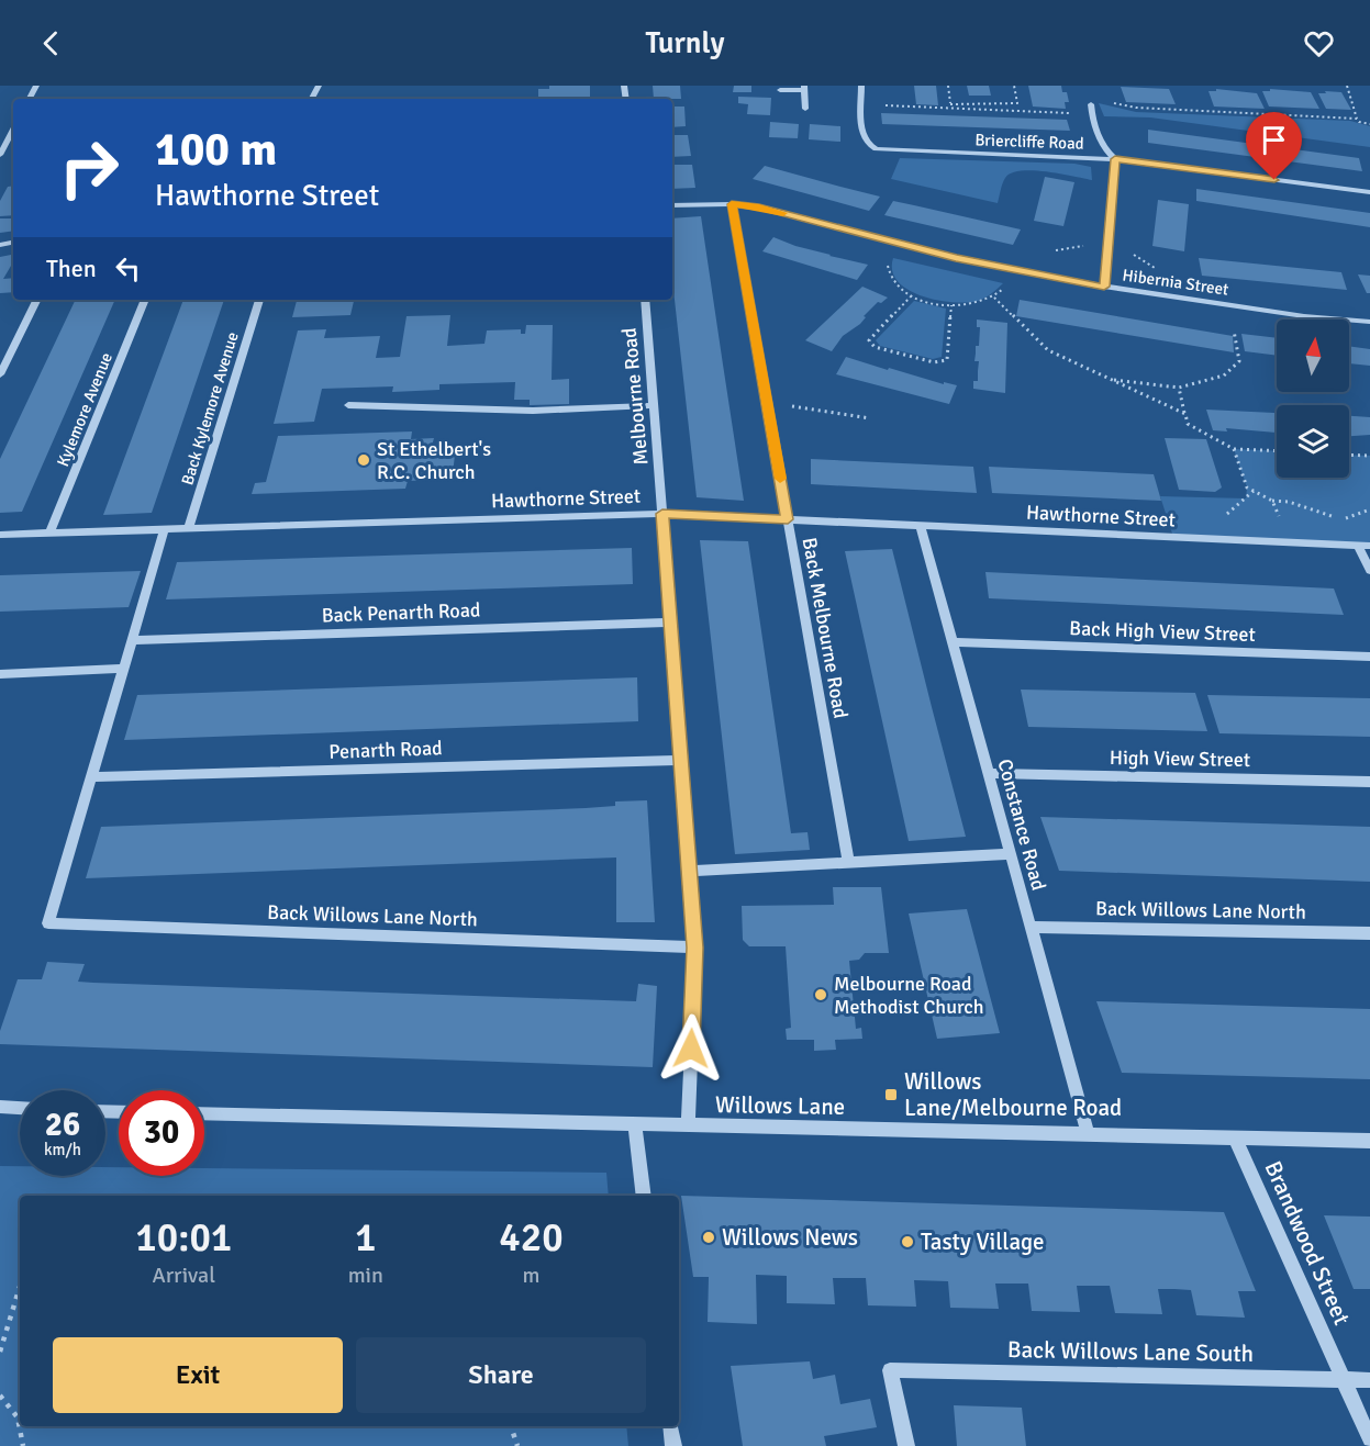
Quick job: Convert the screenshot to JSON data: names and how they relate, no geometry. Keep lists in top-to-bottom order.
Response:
{
  "streets": {
    "street": [
      "Briercliffe Road",
      "Hibernia Street",
      "Melbourne Road",
      "Back Kylemore Avenue",
      "Kylemore Avenue",
      "Hawthorne Street",
      "Back Penarth Road",
      "Back Melbourne Road",
      "Back High View Street",
      "Penarth Road",
      "High View Street",
      "Constance Road",
      "Back Willows Lane North",
      "Willows Lane",
      "Brandwood Street",
      "Back Willows Lane South"
    ]
  },
  "crossings": [
    ["Hibernia Street", "Back Melbourne Road"],
    ["Melbourne Road", "Hawthorne Street"],
    ["Melbourne Road", "Back Penarth Road"],
    ["Melbourne Road", "Penarth Road"],
    ["Melbourne Road", "Back Willows Lane North"],
    ["Melbourne Road", "Willows Lane"],
    ["Back Kylemore Avenue", "Hawthorne Street"],
    ["Kylemore Avenue", "Hawthorne Street"],
    ["Hawthorne Street", "Back Melbourne Road"],
    ["Hawthorne Street", "Constance Road"],
    ["Back High View Street", "Constance Road"],
    ["Penarth Road", "Back Willows Lane North"],
    ["High View Street", "Constance Road"],
    ["Constance Road", "Back Willows Lane North"],
    ["Constance Road", "Willows Lane"],
    ["Willows Lane", "Brandwood Street"],
    ["Brandwood Street", "Back Willows Lane South"]
  ],
  "places": {
    "other": [
      "St Ethelbert's R.C. Church",
      "Melbourne Road Methodist Church",
      "Willows News",
      "Tasty Village"
    ],
    "transit": ["Willows Lane/Melbourne Road"]
  },
  "north": "top",
  "page": {
    "header": "Turnly",
    "turn": ["100 m", "Hawthorne Street"],
    "then": "Then",
    "speed": "26 km/h",
    "limit": "30",
    "eta": [
      "10:01",
      "Arrival",
      "1",
      "min",
      "420",
      "m"
    ],
    "buttons": ["Exit", "Share"]
  }
}
